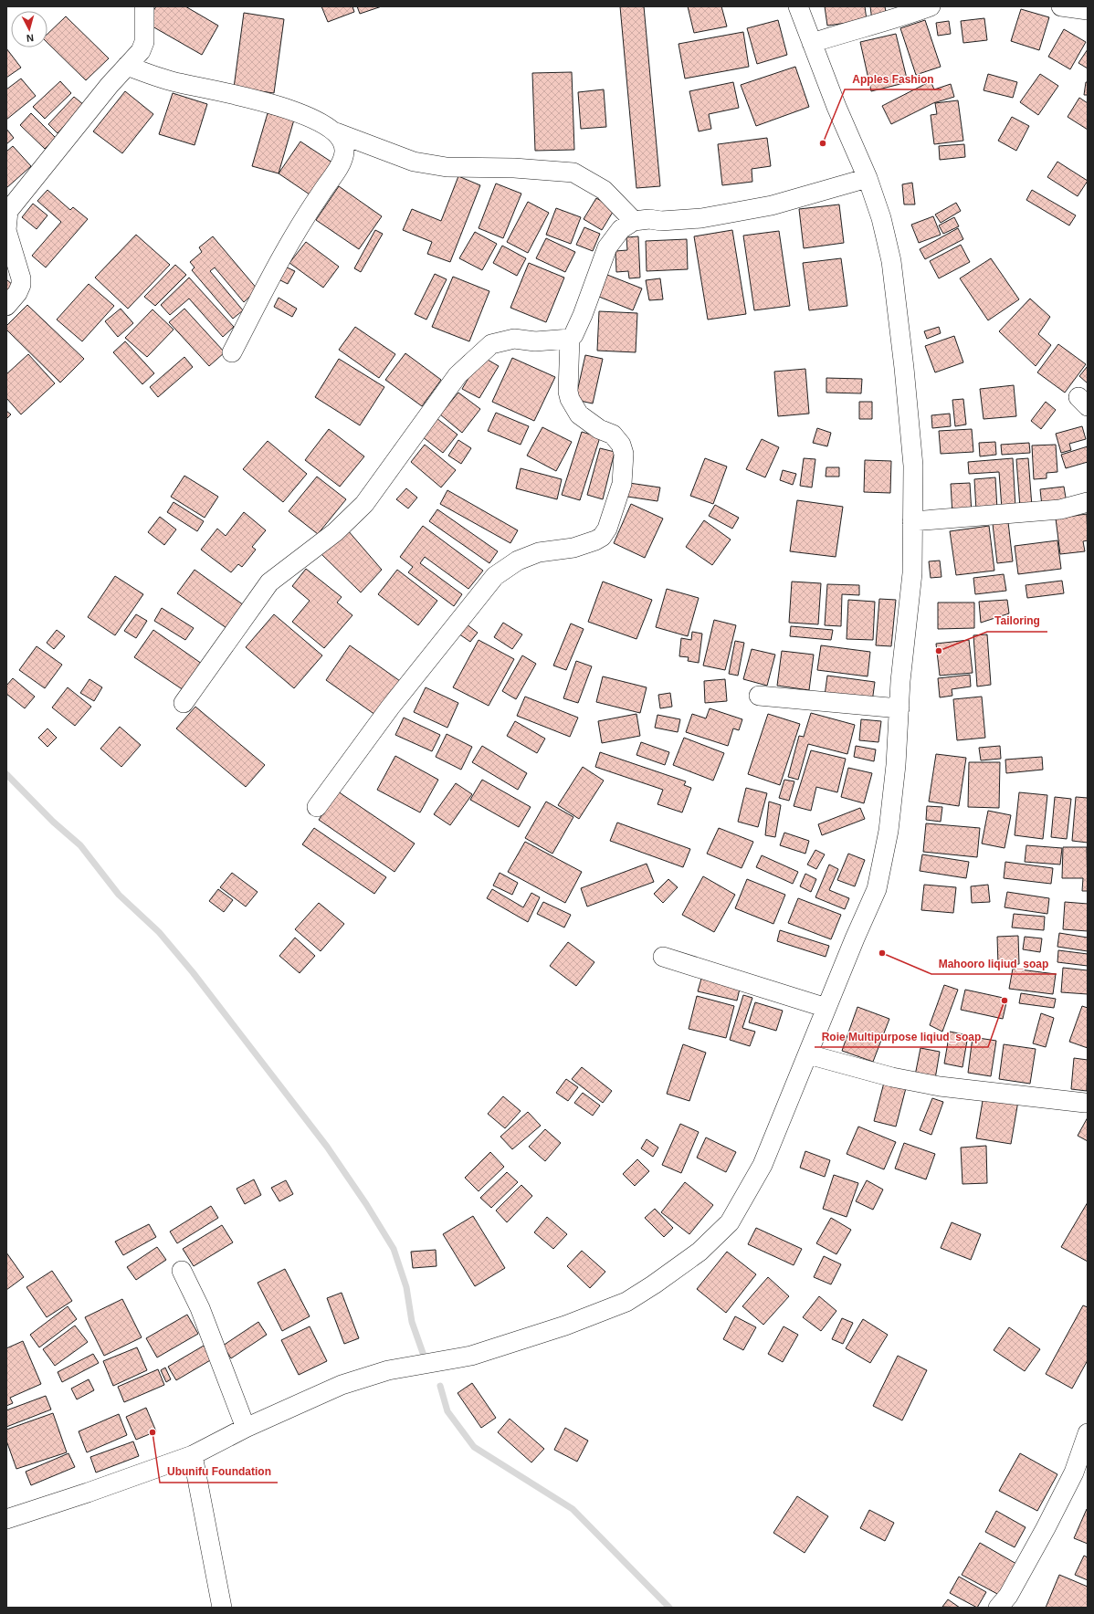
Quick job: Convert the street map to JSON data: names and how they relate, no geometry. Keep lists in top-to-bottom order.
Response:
{
  "places": [
    "Apples Fashion",
    "Tailoring",
    "Mahooro liqiud_soap",
    "Roie Multipurpose liqiud_soap",
    "Ubunifu Foundation"
  ],
  "north": "bottom"
}
